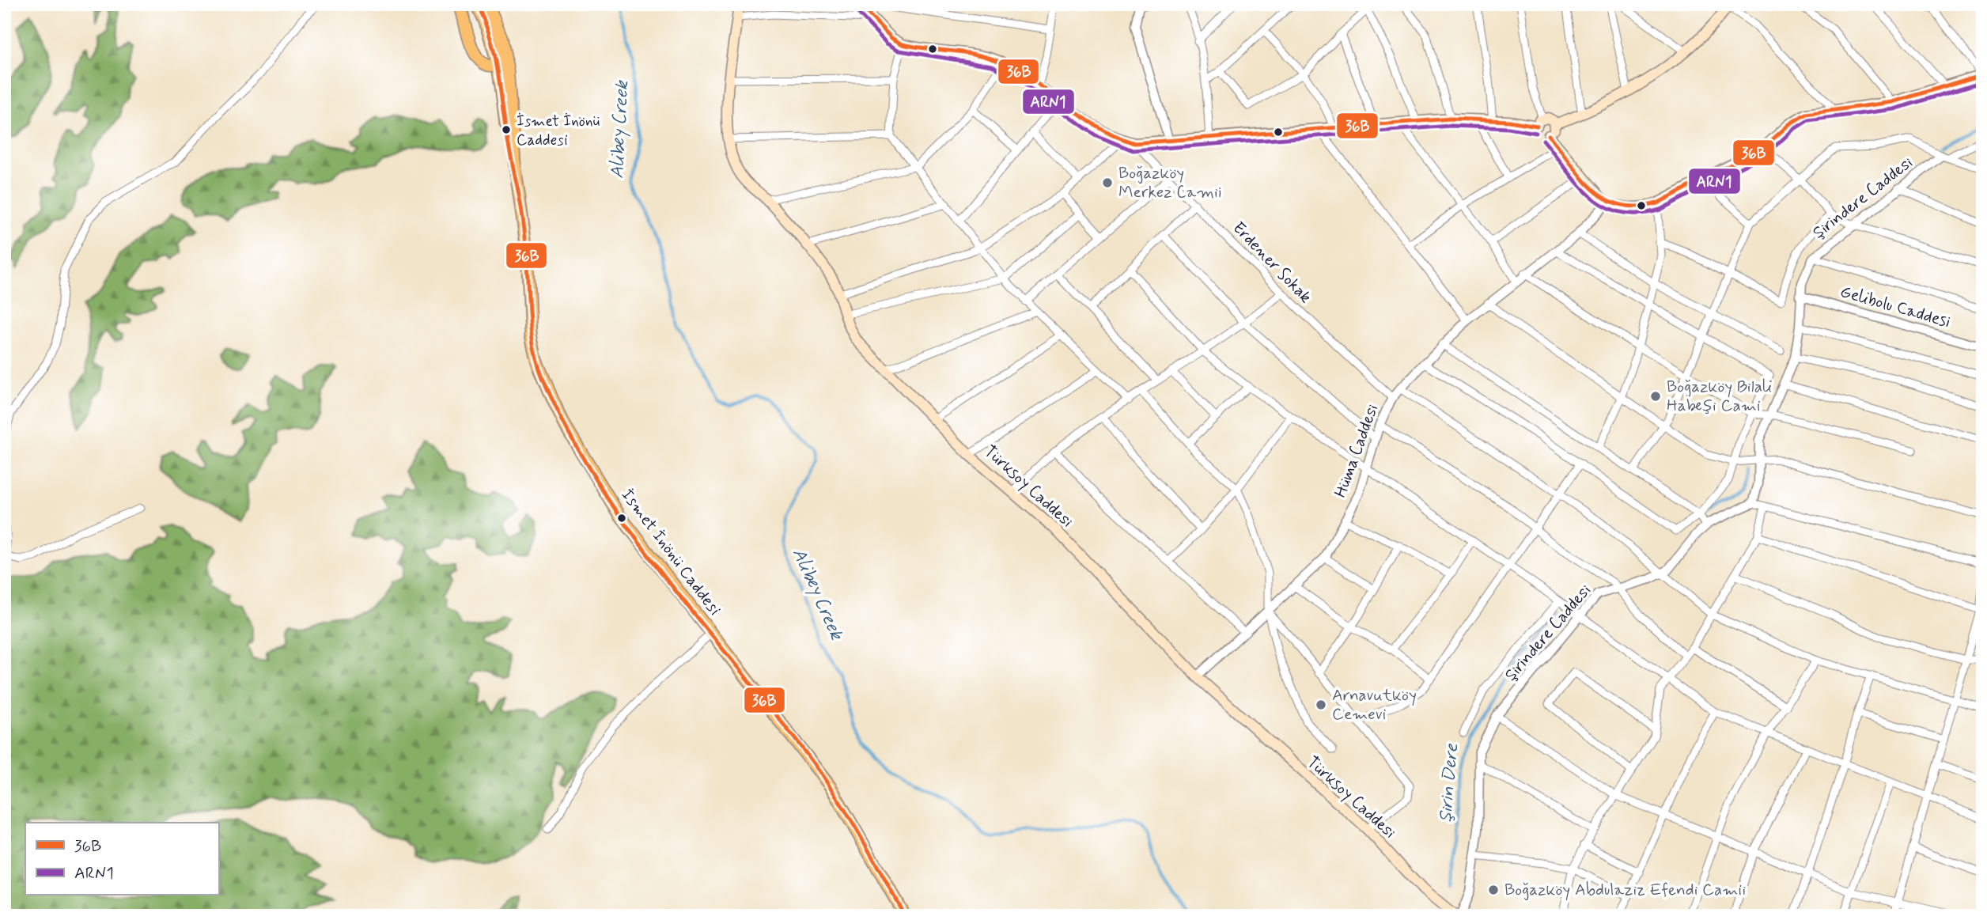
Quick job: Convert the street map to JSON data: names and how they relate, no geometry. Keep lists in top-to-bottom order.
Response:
{
  "streets": {
    "main road": ["Türksoy Caddesi", "İsmet İnönü Caddesi"],
    "street": [
      "Şirindere Caddesi",
      "Erdener Sokak",
      "Gelibolu Caddesi",
      "Hüma Caddesi"
    ]
  },
  "crossings": [
    ["Şirindere Caddesi", "Gelibolu Caddesi"],
    ["Erdener Sokak", "Hüma Caddesi"],
    ["Hüma Caddesi", "Türksoy Caddesi"]
  ],
  "water": ["Alibey Creek", "Şirin Dere"],
  "places": [
    "İsmet İnönü Caddesi",
    "Boğazköy Merkez Camii",
    "Boğazköy Bilali Habeşi Cami",
    "Arnavutköy Cemevi",
    "Boğazköy Abdulaziz Efendi Camii"
  ],
  "lines": ["transit line 36B", "transit line ARN1"],
  "legend": ["36B", "ARN1"]
}
